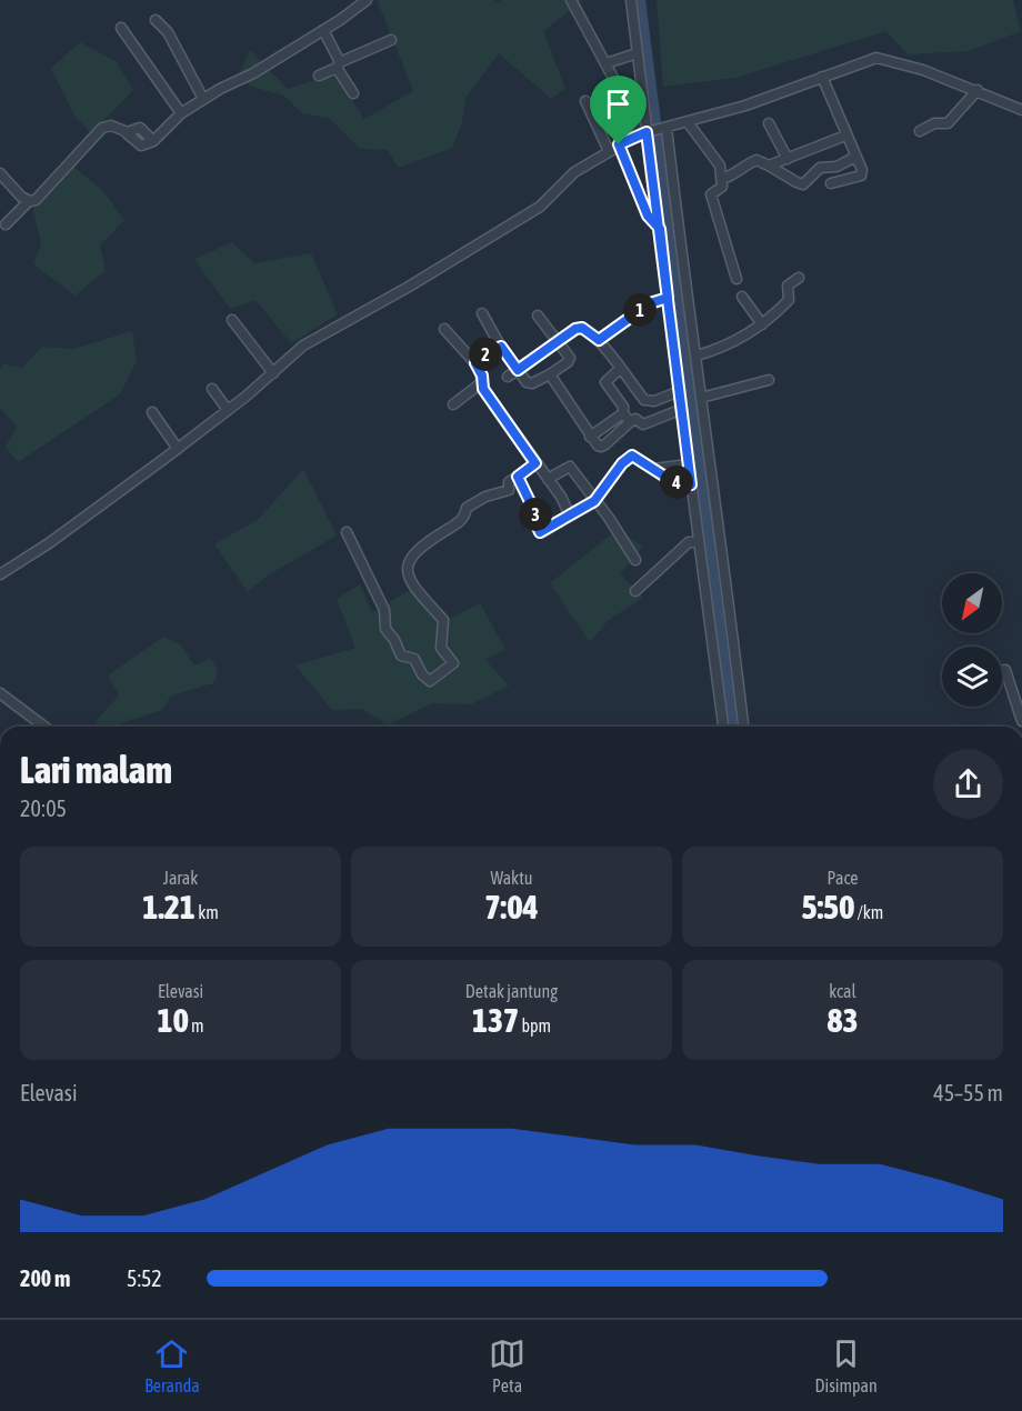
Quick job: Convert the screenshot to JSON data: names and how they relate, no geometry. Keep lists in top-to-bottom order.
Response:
{
  "north": "bottom left",
  "page": {
    "pins": [
      "1",
      "2",
      "4",
      "3"
    ],
    "heading": ["Lari malam", "20:05"],
    "stats": [
      ["Jarak", "1.21 km"],
      ["Waktu", "7:04"],
      ["Pace", "5:50 /km"],
      ["Elevasi", "10 m"],
      ["Detak jantung", "137 bpm"],
      ["kcal", "83"]
    ],
    "chart": ["Elevasi", "45–55 m"],
    "list": [
      {
        "name": "200 m",
        "note": "5:52"
      }
    ],
    "tabs": ["Beranda", "Peta", "Disimpan"]
  }
}
